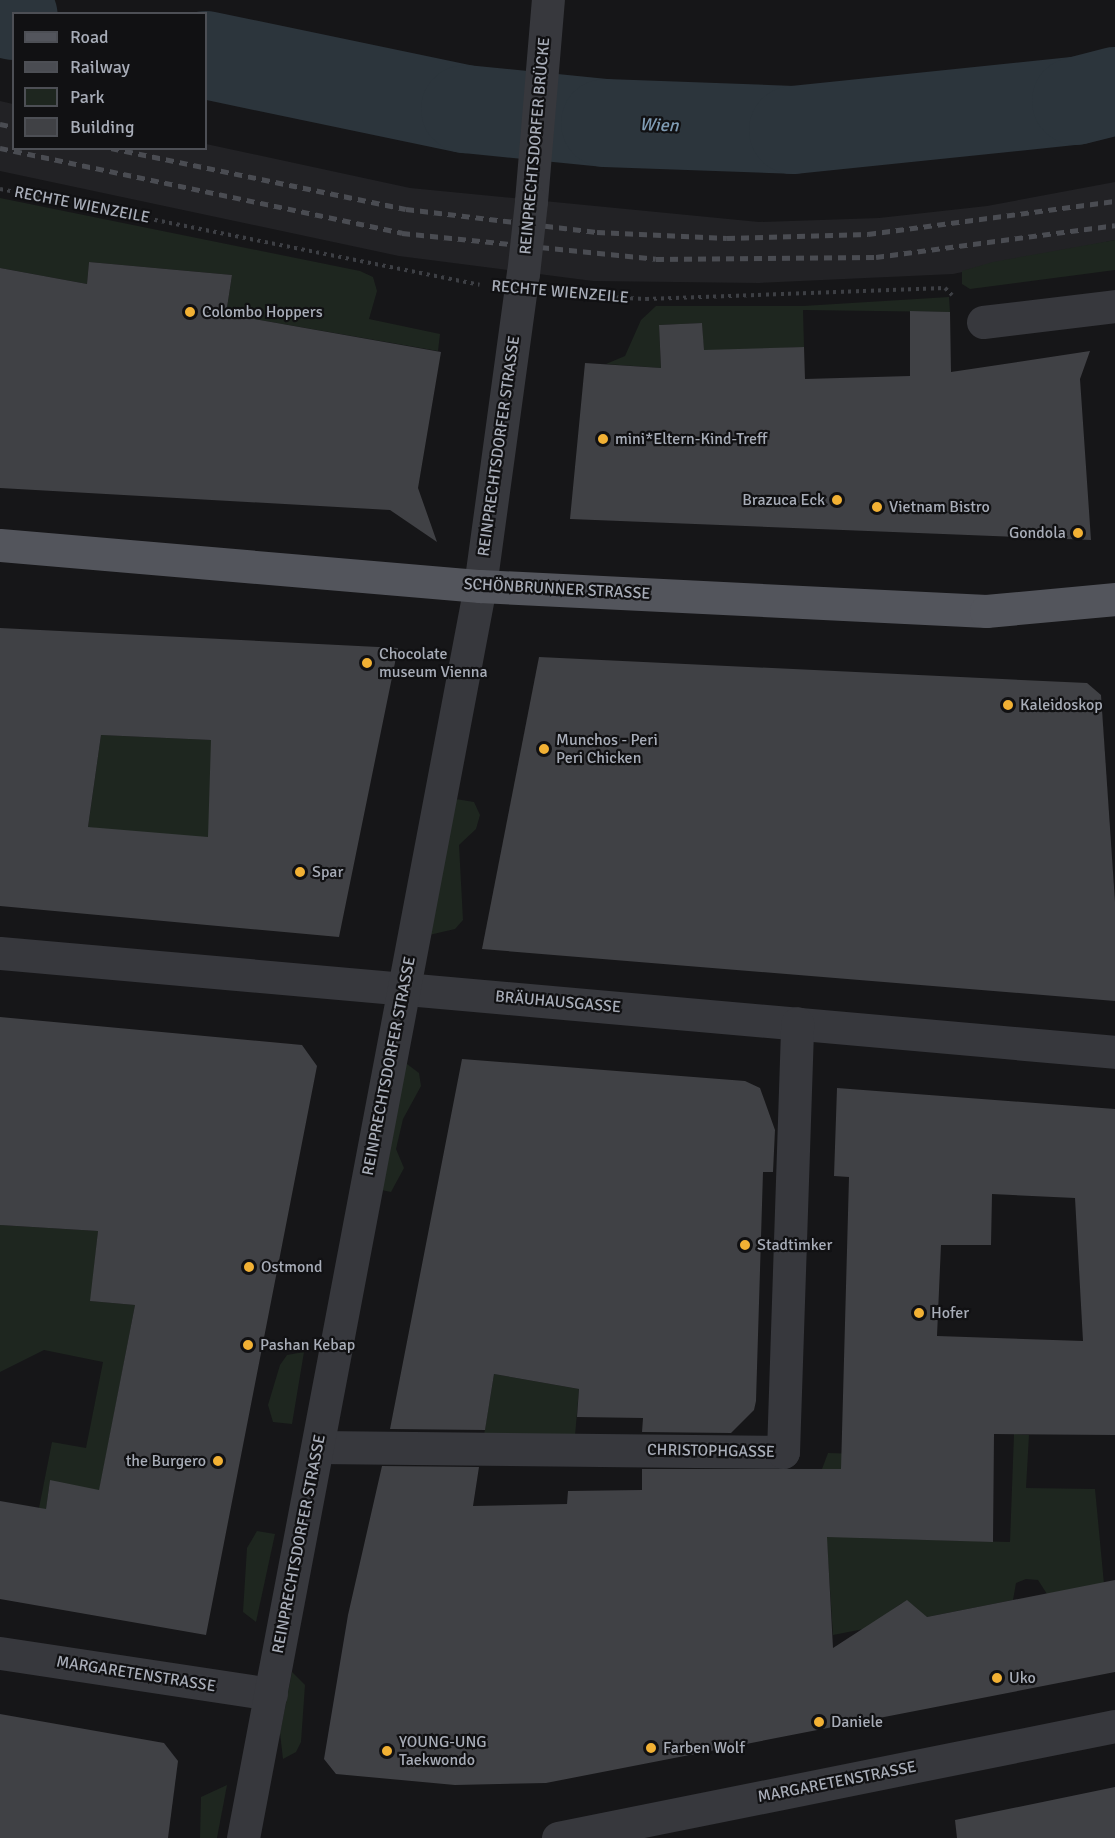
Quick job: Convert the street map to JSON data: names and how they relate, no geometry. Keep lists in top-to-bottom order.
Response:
{
  "streets": {
    "main road": ["SCHÖNBRUNNER STRASSE"],
    "street": [
      "REINPRECHTSDORFER BRÜCKE",
      "REINPRECHTSDORFER STRASSE",
      "BRÄUHAUSGASSE",
      "CHRISTOPHGASSE",
      "MARGARETENSTRASSE"
    ],
    "path": ["RECHTE WIENZEILE"]
  },
  "crossings": [
    ["REINPRECHTSDORFER BRÜCKE", "RECHTE WIENZEILE"],
    ["REINPRECHTSDORFER BRÜCKE", "REINPRECHTSDORFER STRASSE"],
    ["RECHTE WIENZEILE", "REINPRECHTSDORFER STRASSE"],
    ["REINPRECHTSDORFER STRASSE", "SCHÖNBRUNNER STRASSE"],
    ["REINPRECHTSDORFER STRASSE", "BRÄUHAUSGASSE"],
    ["REINPRECHTSDORFER STRASSE", "CHRISTOPHGASSE"],
    ["REINPRECHTSDORFER STRASSE", "MARGARETENSTRASSE"],
    ["BRÄUHAUSGASSE", "CHRISTOPHGASSE"]
  ],
  "water": ["Wien"],
  "places": [
    "Colombo Hoppers",
    "mini*Eltern-Kind-Treff",
    "Brazuca Eck",
    "Vietnam Bistro",
    "Gondola",
    "Chocolate museum Vienna",
    "Kaleidoskop",
    "Munchos - Peri Peri Chicken",
    "Spar",
    "Stadtimker",
    "Ostmond",
    "Hofer",
    "Pashan Kebap",
    "the Burgero",
    "Uko",
    "Daniele",
    "Farben Wolf",
    "YOUNG-UNG Taekwondo"
  ],
  "legend": [
    "Road",
    "Railway",
    "Park",
    "Building"
  ]
}
